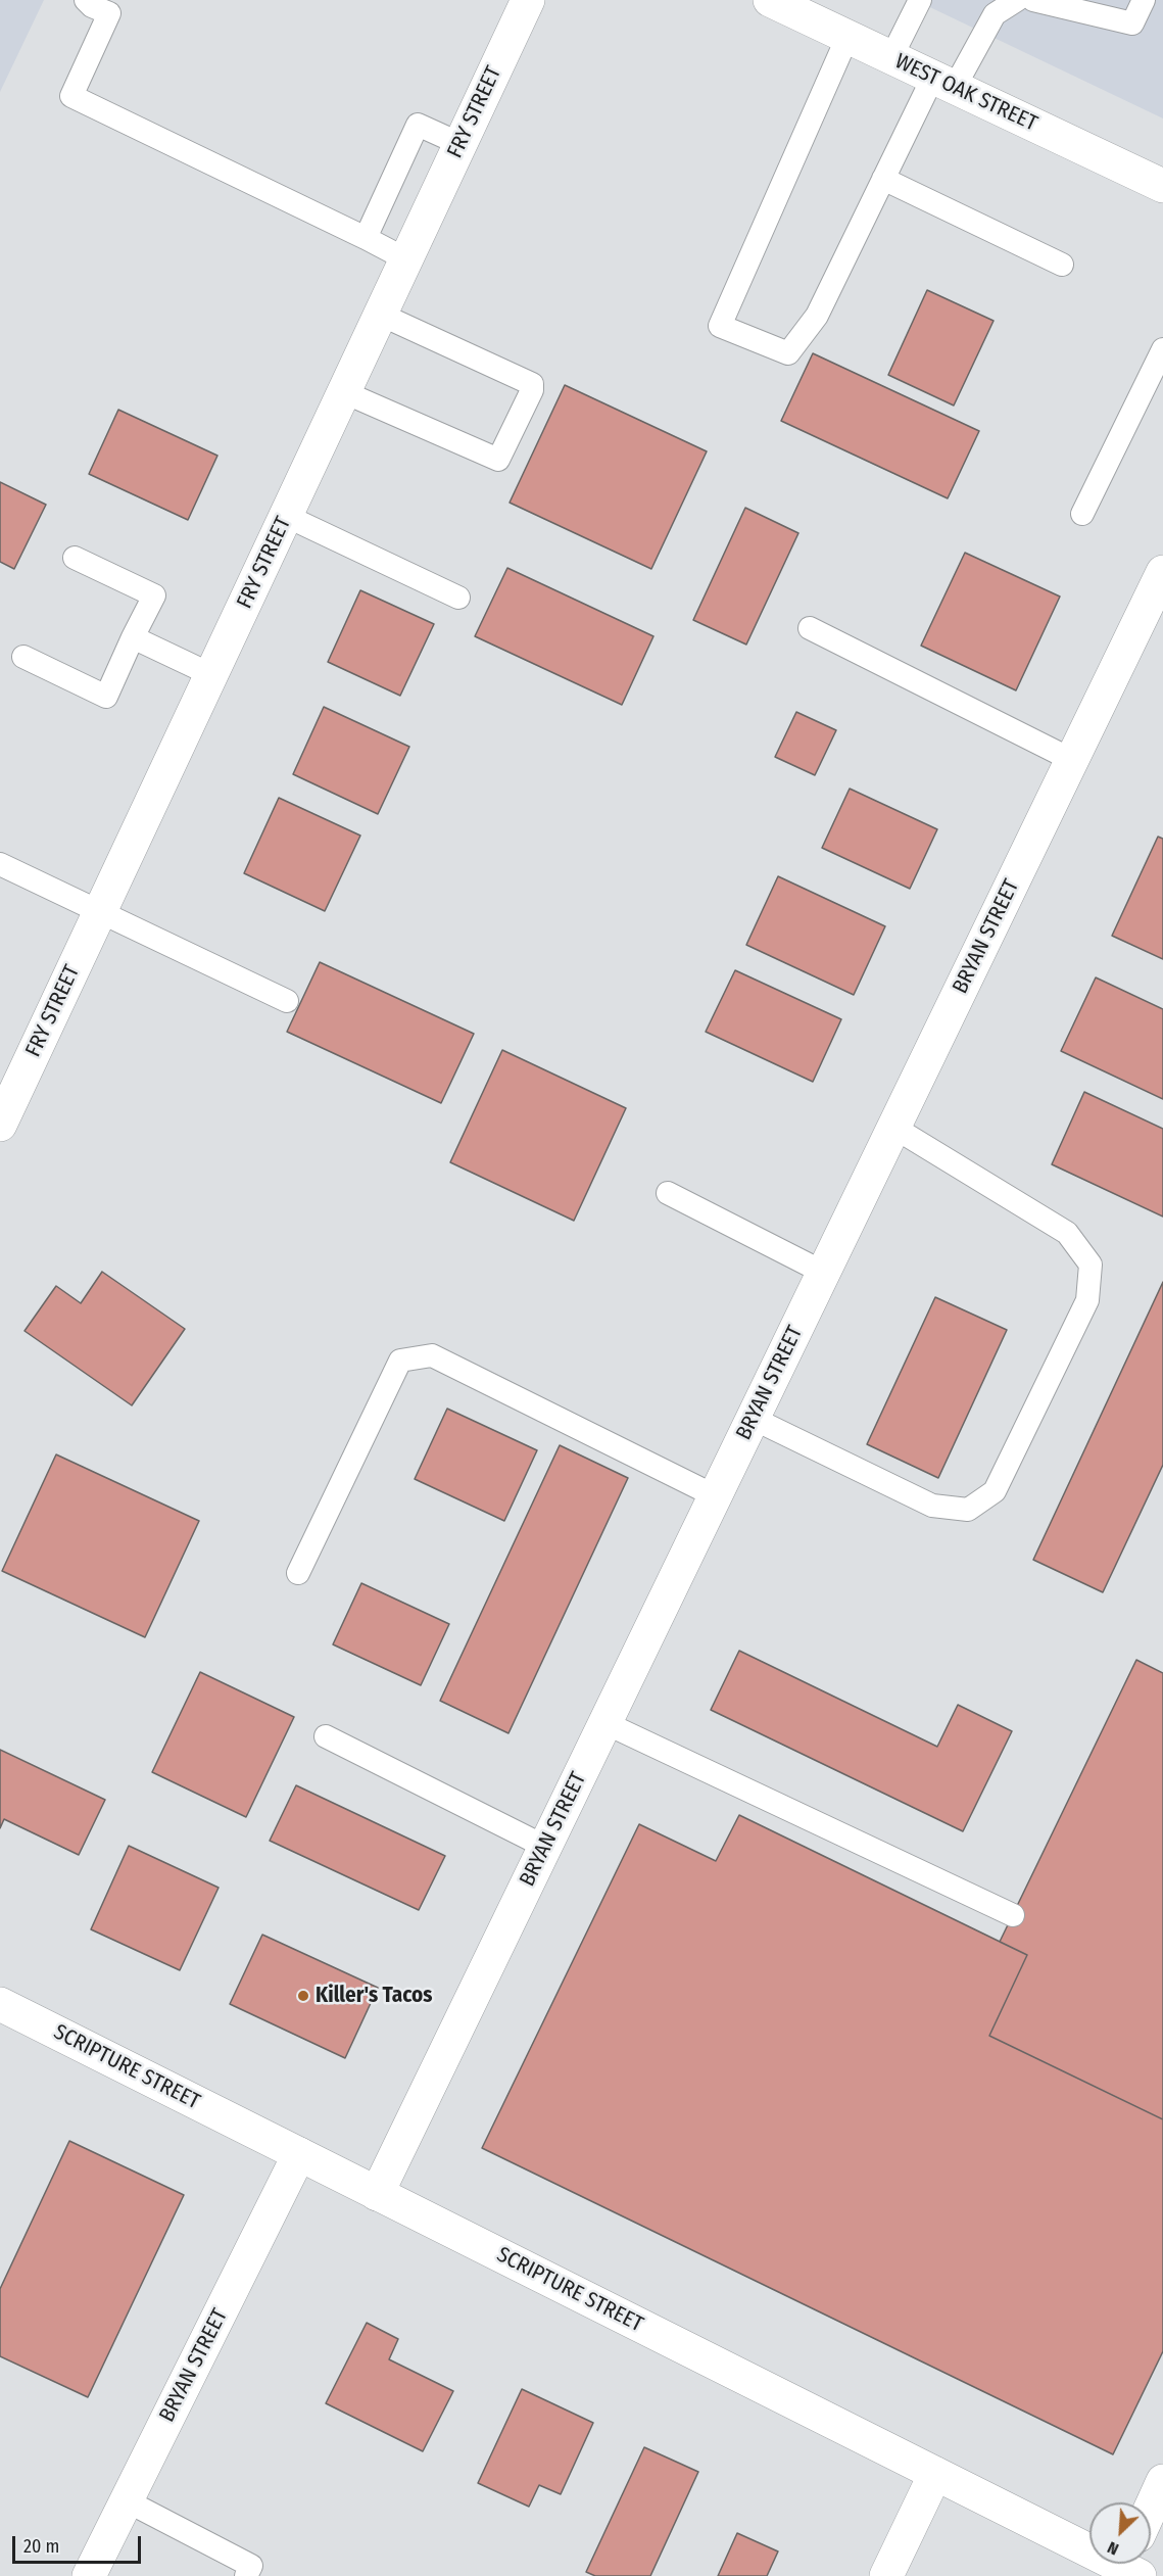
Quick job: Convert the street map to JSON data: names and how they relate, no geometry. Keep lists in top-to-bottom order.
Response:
{
  "streets": {
    "street": [
      "WEST OAK STREET",
      "FRY STREET",
      "BRYAN STREET",
      "SCRIPTURE STREET"
    ]
  },
  "crossings": [
    ["BRYAN STREET", "SCRIPTURE STREET"]
  ],
  "places": ["Killer's Tacos"],
  "scale_bar": "20 m",
  "north": "bottom left"
}
